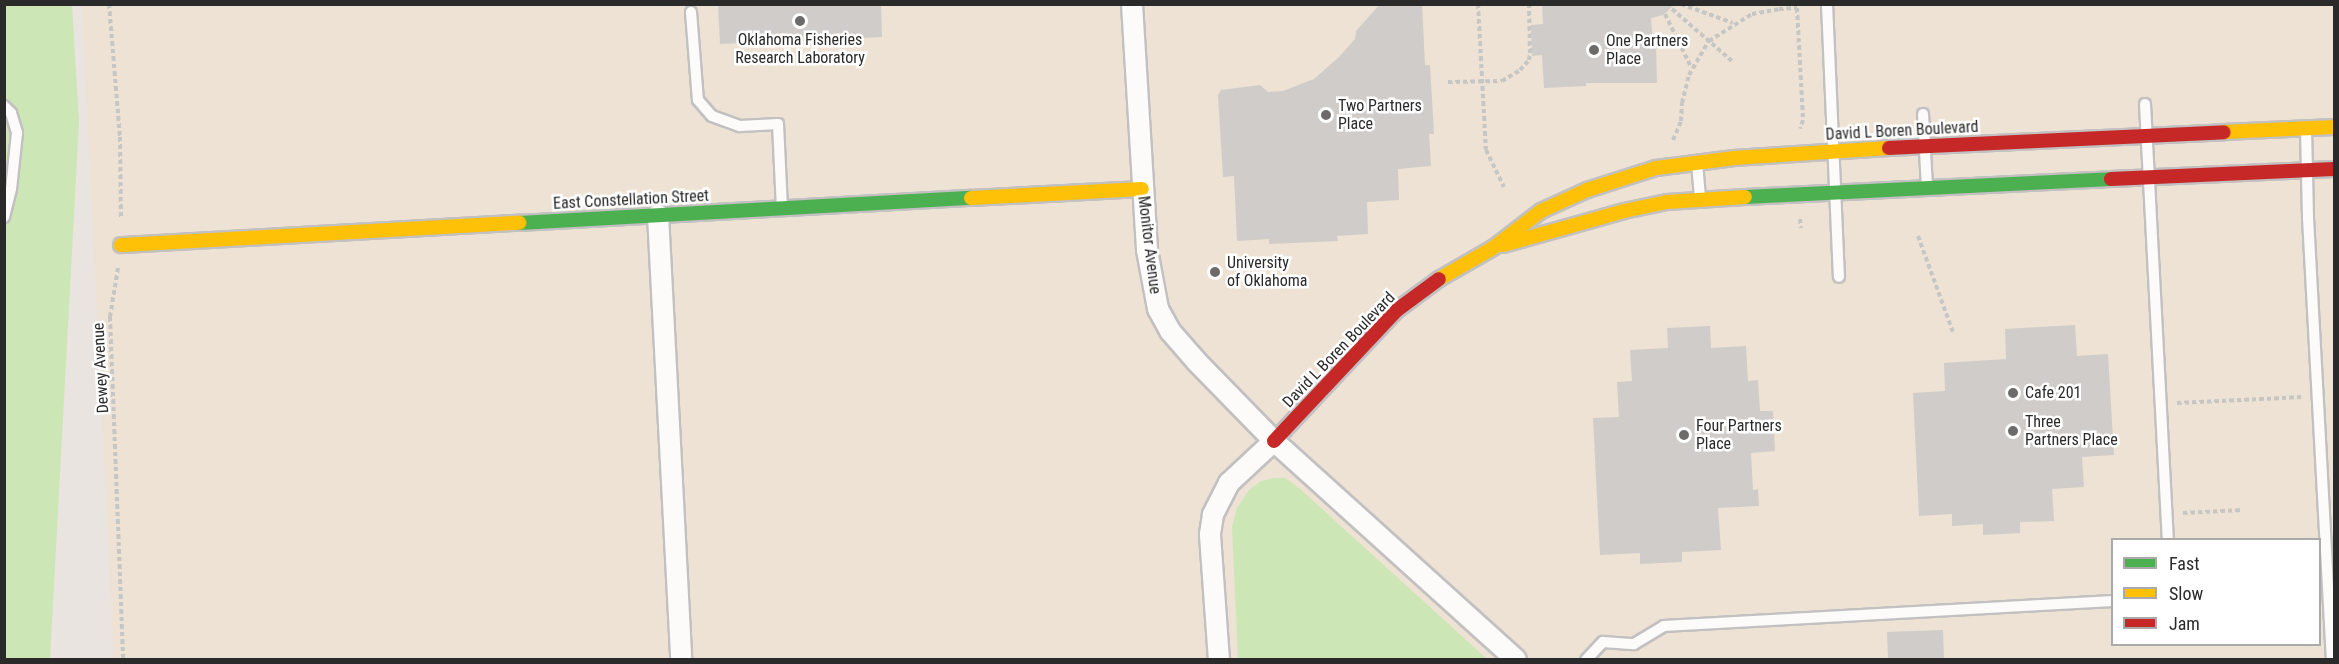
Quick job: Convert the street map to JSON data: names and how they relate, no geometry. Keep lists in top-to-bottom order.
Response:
{
  "streets": {
    "street": ["David L Boren Boulevard", "East Constellation Street", "Monitor Avenue"],
    "path": ["Dewey Avenue"]
  },
  "crossings": [
    ["David L Boren Boulevard", "Monitor Avenue"],
    ["East Constellation Street", "Monitor Avenue"],
    ["East Constellation Street", "Dewey Avenue"]
  ],
  "places": [
    "Oklahoma Fisheries Research Laboratory",
    "One Partners Place",
    "Two Partners Place",
    "University of Oklahoma",
    "Cafe 201",
    "Three Partners Place",
    "Four Partners Place"
  ],
  "legend": ["Fast", "Slow", "Jam"]
}
